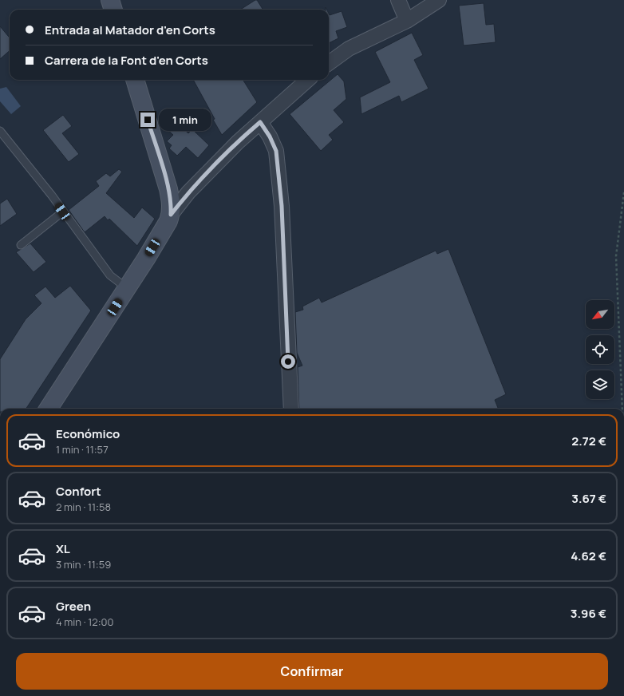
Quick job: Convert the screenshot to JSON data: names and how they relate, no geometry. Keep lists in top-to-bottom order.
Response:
{
  "north": "bottom left",
  "page": {
    "banner": ["Entrada al Matador d'en Corts", "Carrera de la Font d'en Corts"],
    "bubble": "1 min",
    "list": [
      {
        "name": "Económico",
        "note": "1 min · 11:57",
        "value": "2.72 €"
      },
      {
        "name": "Confort",
        "note": "2 min · 11:58",
        "value": "3.67 €"
      },
      {
        "name": "XL",
        "note": "3 min · 11:59",
        "value": "4.62 €"
      },
      {
        "name": "Green",
        "note": "4 min · 12:00",
        "value": "3.96 €"
      }
    ],
    "buttons": "Confirmar"
  }
}
